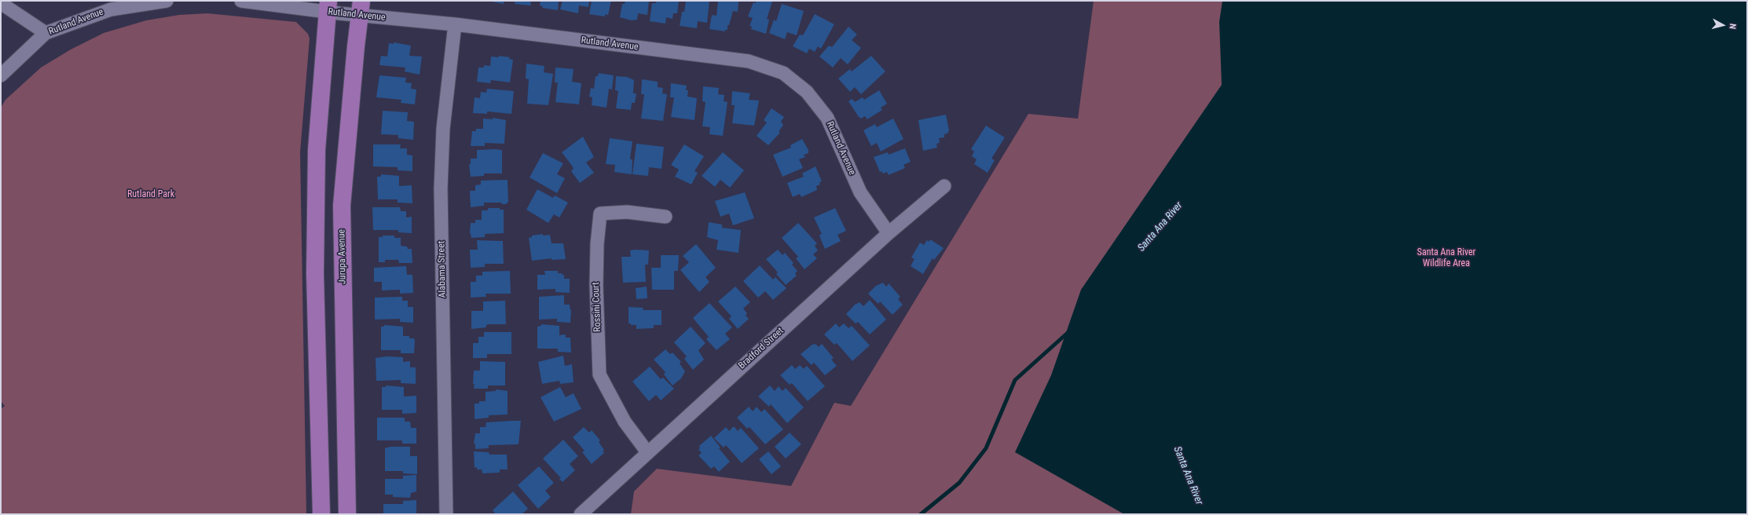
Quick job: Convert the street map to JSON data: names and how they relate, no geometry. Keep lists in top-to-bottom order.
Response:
{
  "streets": {
    "main road": ["Jurupa Avenue"],
    "street": [
      "Rutland Avenue",
      "Alabama Street",
      "Rossini Court",
      "Bradford Street"
    ]
  },
  "crossings": [
    ["Rutland Avenue", "Jurupa Avenue"],
    ["Rutland Avenue", "Alabama Street"],
    ["Rutland Avenue", "Bradford Street"],
    ["Rossini Court", "Bradford Street"]
  ],
  "water": ["Santa Ana River"],
  "parks": ["Rutland Park", "Santa Ana River Wildlife Area"],
  "north": "right"
}
